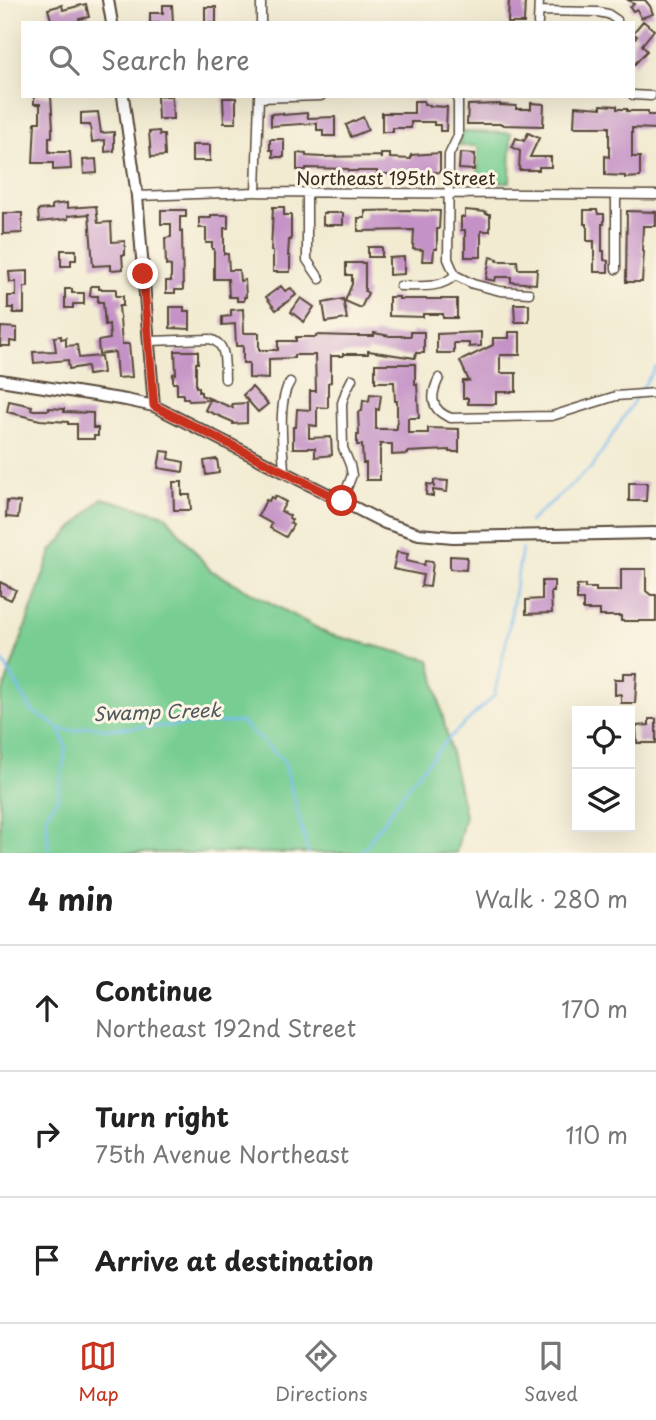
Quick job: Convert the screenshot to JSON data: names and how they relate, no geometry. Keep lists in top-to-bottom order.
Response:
{
  "streets": {
    "street": ["Northeast 195th Street"]
  },
  "water": ["Swamp Creek"],
  "page": {
    "search": "Search here",
    "heading": ["4 min", "Walk · 280 m"],
    "list": [
      ["Continue", "Northeast 192nd Street", "170 m"],
      ["Turn right", "75th Avenue Northeast", "110 m"],
      "Arrive at destination"
    ],
    "nav": ["Map", "Directions", "Saved"]
  }
}
